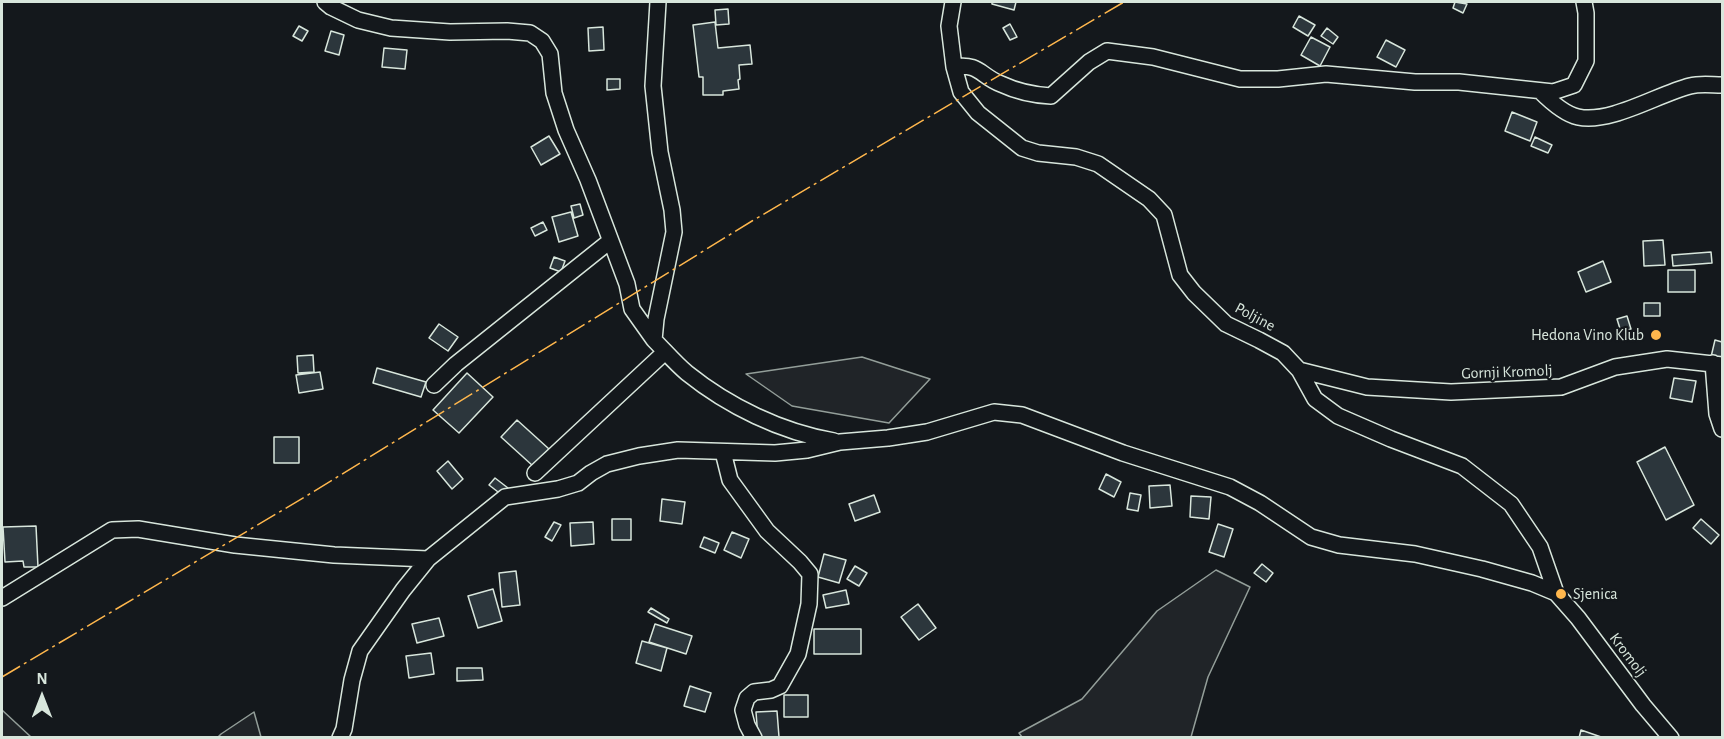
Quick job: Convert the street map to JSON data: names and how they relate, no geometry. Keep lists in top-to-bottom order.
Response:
{
  "streets": {
    "street": ["Poljine", "Gornji Kromolj", "Kromolj"]
  },
  "crossings": [
    ["Poljine", "Gornji Kromolj"],
    ["Poljine", "Kromolj"]
  ],
  "places": ["Hedona Vino Klub", "Sjenica"],
  "north": "top"
}
